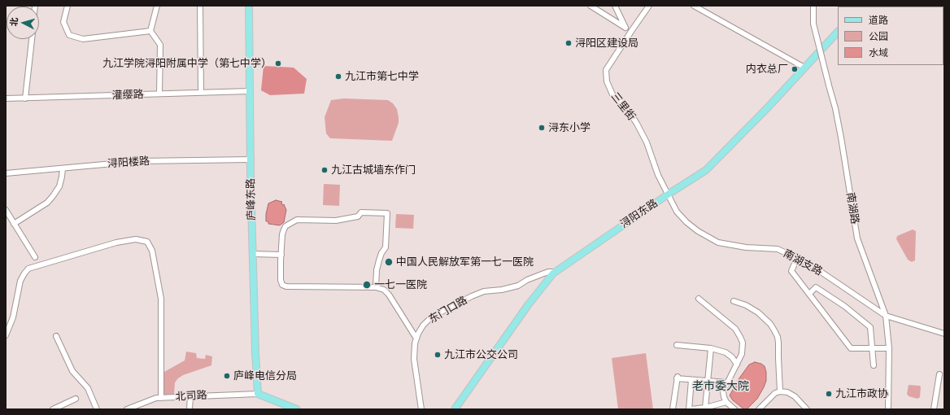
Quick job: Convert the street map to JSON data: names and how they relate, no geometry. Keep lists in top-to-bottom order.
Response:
{
  "streets": {
    "main road": ["庐峰东路", "浔阳东路"],
    "street": [
      "灌缨路",
      "三里街",
      "浔阳楼路",
      "南湖路",
      "南湖支路",
      "东门口路",
      "北司路"
    ]
  },
  "crossings": [
    ["灌缨路", "庐峰东路"],
    ["三里街", "浔阳东路"],
    ["三里街", "南湖支路"],
    ["浔阳楼路", "庐峰东路"],
    ["庐峰东路", "北司路"],
    ["南湖路", "南湖支路"],
    ["浔阳东路", "南湖支路"],
    ["浔阳东路", "东门口路"]
  ],
  "districts": ["老市委大院"],
  "places": [
    "浔阳区建设局",
    "九江学院浔阳附属中学（第七中学）",
    "内衣总厂",
    "九江市第七中学",
    "浔东小学",
    "九江古城墙东作门",
    "中国人民解放军第一七一医院",
    "一七一医院",
    "九江市公交公司",
    "庐峰电信分局",
    "九江市政协"
  ],
  "legend": ["道路", "公园", "水域"],
  "north": "left"
}
